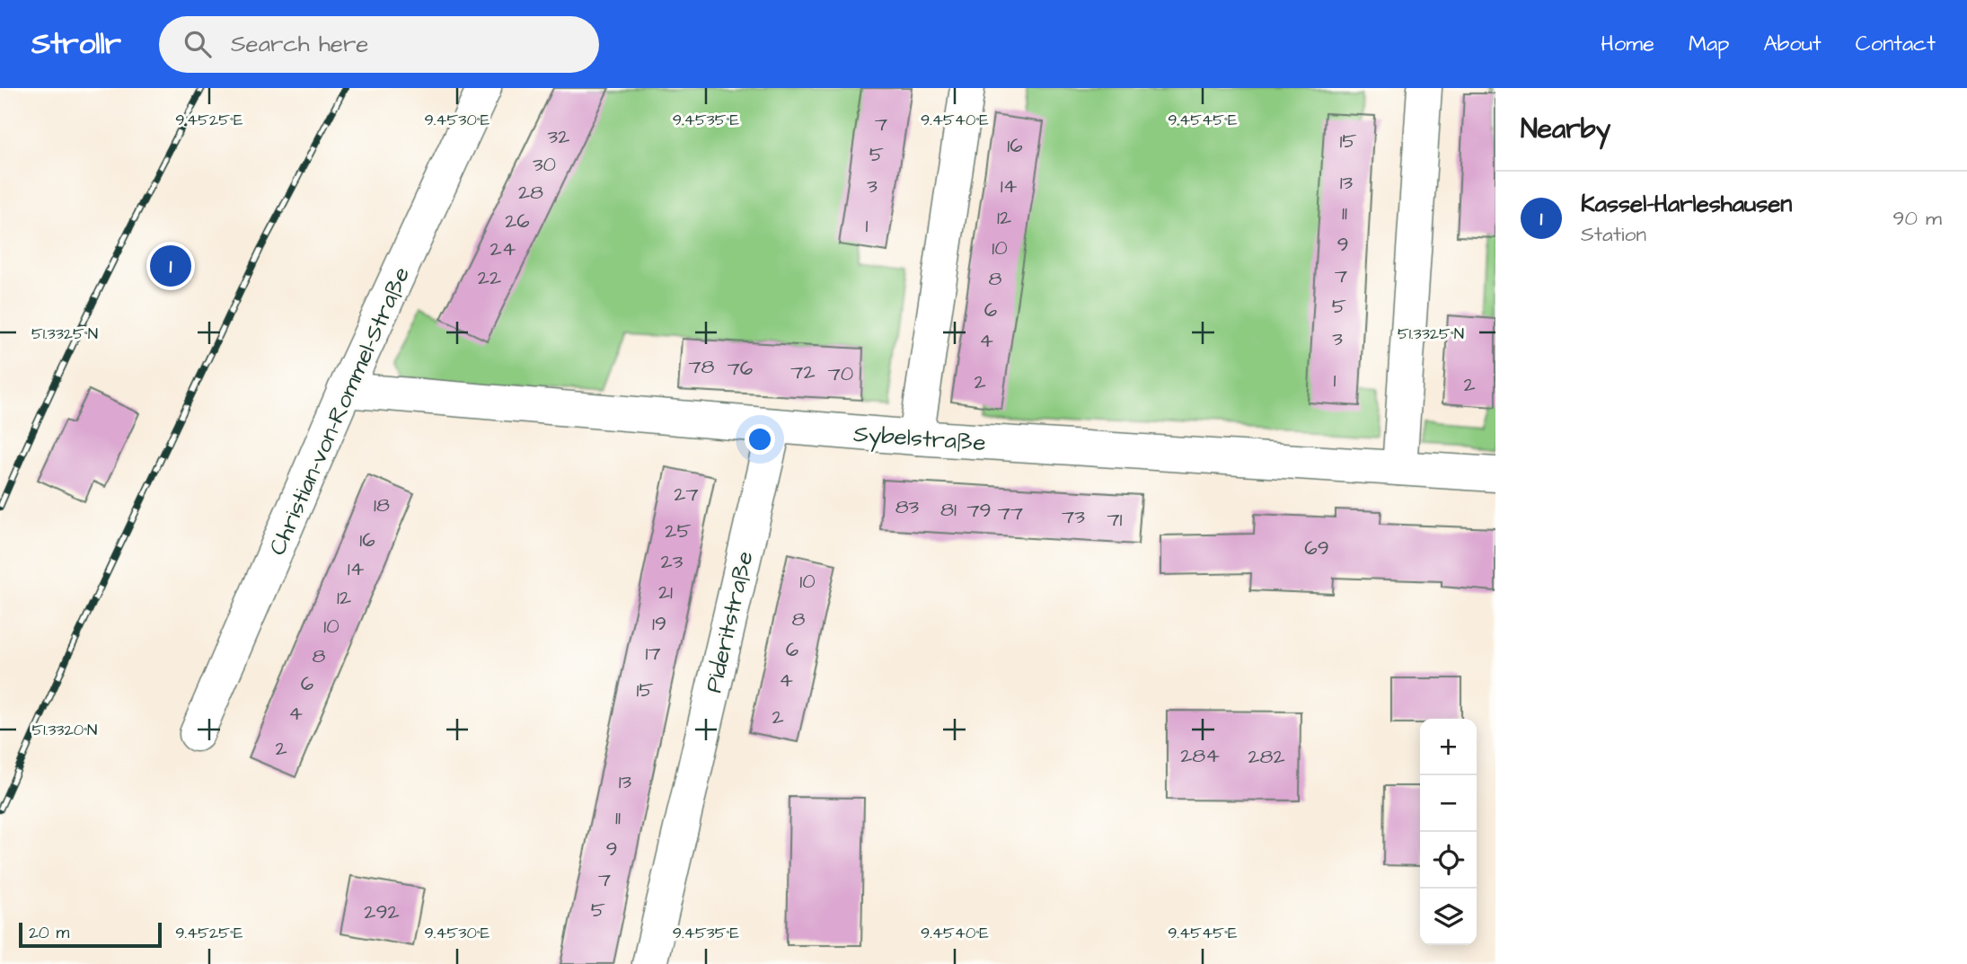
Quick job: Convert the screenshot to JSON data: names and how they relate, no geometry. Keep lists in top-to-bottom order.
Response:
{
  "streets": {
    "street": ["Christian-von-Rommel-Straße", "Sybelstraße", "Pideritstraße"]
  },
  "crossings": [
    ["Christian-von-Rommel-Straße", "Sybelstraße"],
    ["Sybelstraße", "Pideritstraße"]
  ],
  "house_numbers": [
    "7",
    "32",
    "15",
    "16",
    "5",
    "30",
    "13",
    "3",
    "14",
    "28",
    "11",
    "12",
    "26",
    "1",
    "9",
    "10",
    "24",
    "7",
    "22",
    "8",
    "5",
    "6",
    "3",
    "4",
    "78",
    "76",
    "72",
    "70",
    "1",
    "2",
    "2",
    "27",
    "18",
    "83",
    "81",
    "79",
    "77",
    "73",
    "71",
    "25",
    "16",
    "69",
    "23",
    "14",
    "10",
    "21",
    "12",
    "8",
    "19",
    "10",
    "6",
    "17",
    "8",
    "4",
    "6",
    "15",
    "4",
    "2",
    "2",
    "284",
    "282",
    "13",
    "11",
    "9",
    "7",
    "5",
    "292"
  ],
  "scale_bar": "20 m",
  "page": {
    "header": "Strollr",
    "search": "Search here",
    "nav": [
      "Home",
      "Map",
      "About",
      "Contact"
    ],
    "heading": "Nearby",
    "list": [
      {
        "mark": "1",
        "name": "Kassel-Harleshausen",
        "note": "Station",
        "value": "90 m"
      }
    ],
    "pins": "1",
    "map_buttons": ["+", "−"],
    "scale": "20 m"
  },
  "coordinates": [
    "9.4525°E",
    "9.4530°E",
    "9.4535°E",
    "9.4540°E",
    "9.4545°E",
    "51.3325°N",
    "51.3320°N"
  ]
}
